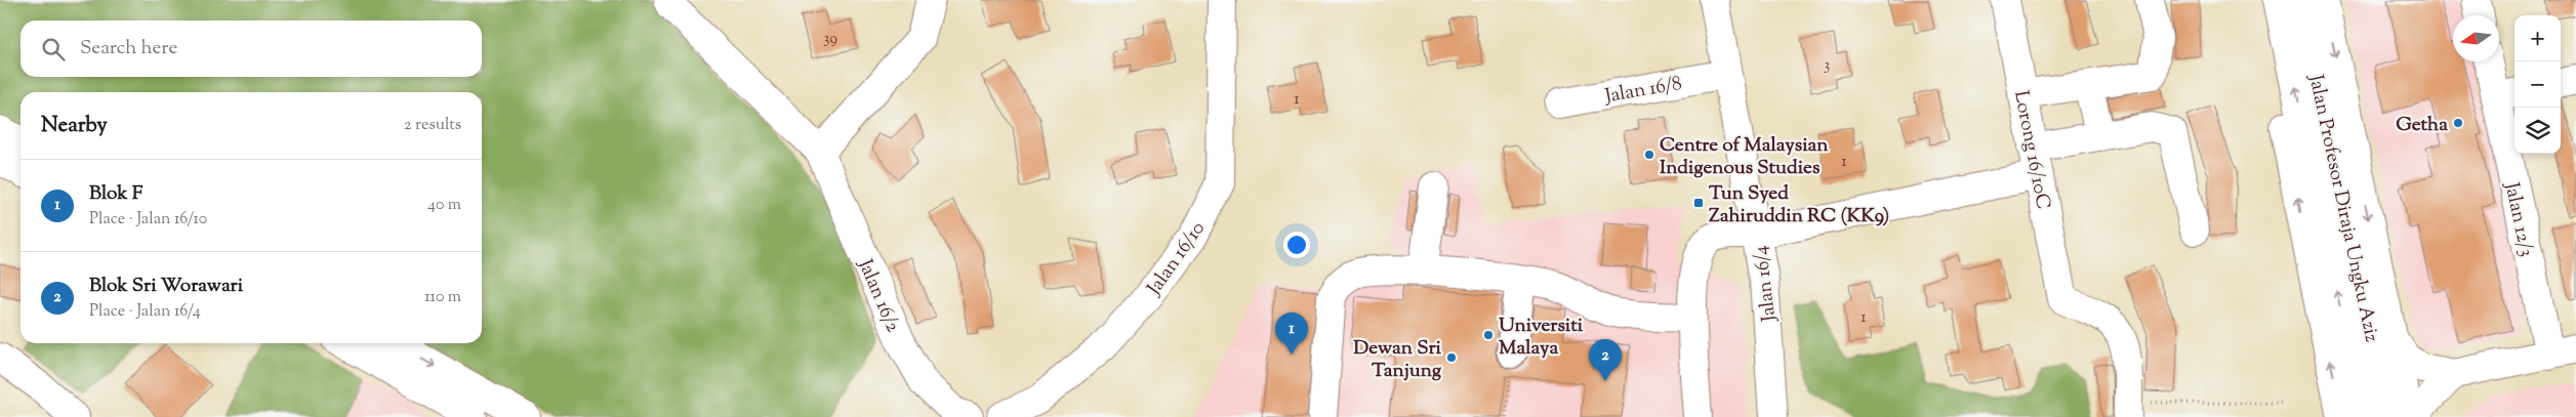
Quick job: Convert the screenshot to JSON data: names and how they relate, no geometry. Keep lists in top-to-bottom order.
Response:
{
  "streets": {
    "street": [
      "Jalan 16/8",
      "Lorong 16/10C",
      "Jalan Profesor Diraja Ungku Aziz",
      "Jalan 12/3",
      "Jalan 16/10",
      "Jalan 16/4",
      "Jalan 16/2"
    ]
  },
  "crossings": [
    ["Jalan 16/8", "Jalan 16/4"]
  ],
  "places": {
    "other": [
      "Getha",
      "Centre of Malaysian Indigenous Studies",
      "Universiti Malaya",
      "Dewan Sri Tanjung"
    ],
    "transit": ["Tun Syed Zahiruddin RC (KK9)"]
  },
  "house_numbers": [
    "39",
    "3",
    "1",
    "1",
    "1"
  ],
  "north": "left",
  "page": {
    "map_buttons": ["+", "−"],
    "search": "Search here",
    "heading": ["Nearby", "2 results"],
    "list": [
      {
        "mark": "1",
        "name": "Blok F",
        "note": "Place · Jalan 16/10",
        "value": "40 m"
      },
      {
        "mark": "2",
        "name": "Blok Sri Worawari",
        "note": "Place · Jalan 16/4",
        "value": "110 m"
      }
    ],
    "pins": ["1", "2"]
  }
}
